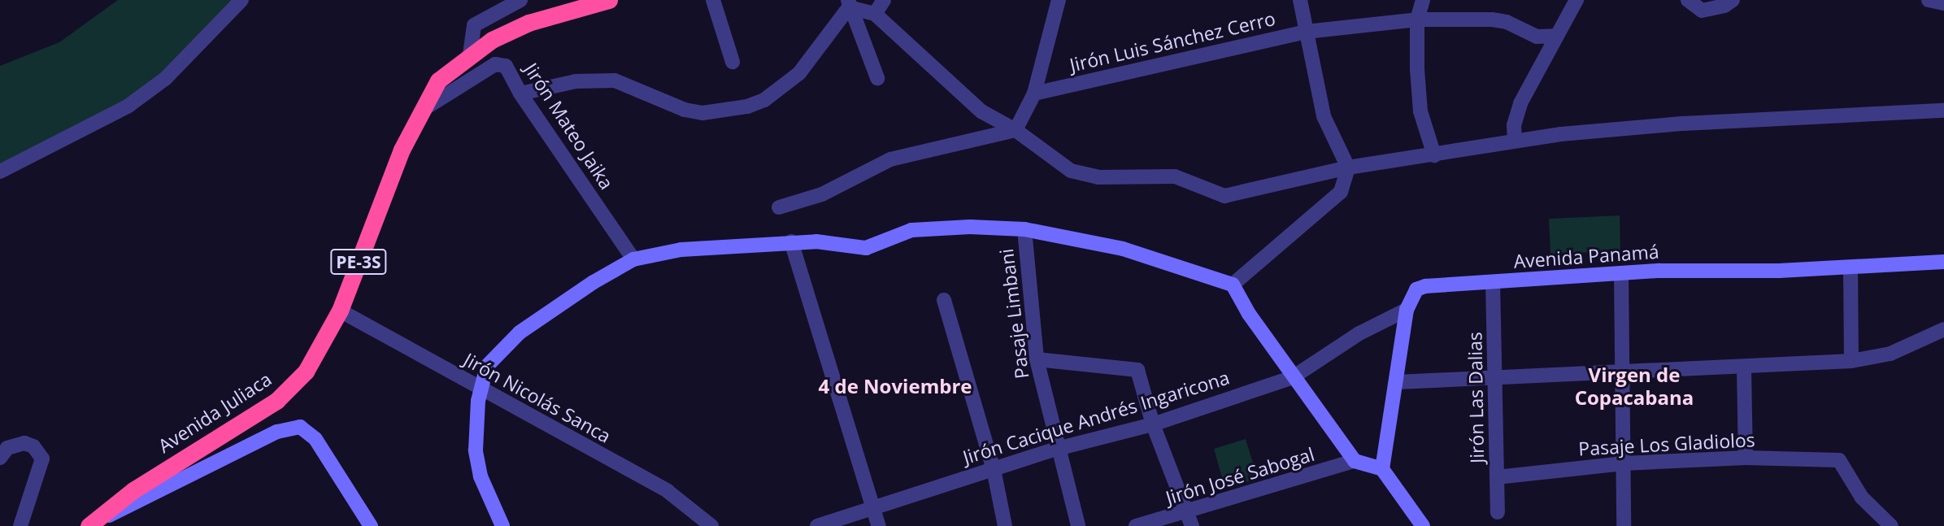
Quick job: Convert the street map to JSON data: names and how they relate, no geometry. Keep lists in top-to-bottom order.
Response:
{
  "streets": {
    "highway": ["PE-3S", "Avenida Juliaca"],
    "street": [
      "Jirón Luis Sánchez Cerro",
      "Jirón Mateo Jaika",
      "Avenida Panamá",
      "Pasaje Limbani",
      "Jirón Nicolás Sanca",
      "Jirón Las Dalias",
      "Jirón Cacique Andrés Ingaricona",
      "Pasaje Los Gladiolos",
      "Jirón José Sabogal"
    ]
  },
  "crossings": [
    ["Jirón Mateo Jaika", "Avenida Juliaca"],
    ["Avenida Panamá", "Jirón Las Dalias"],
    ["Avenida Panamá", "Jirón Cacique Andrés Ingaricona"],
    ["Pasaje Limbani", "Jirón Cacique Andrés Ingaricona"],
    ["Jirón Nicolás Sanca", "Avenida Juliaca"],
    ["Jirón Las Dalias", "Pasaje Los Gladiolos"]
  ],
  "districts": ["Virgen de Copacabana", "4 de Noviembre"]
}
